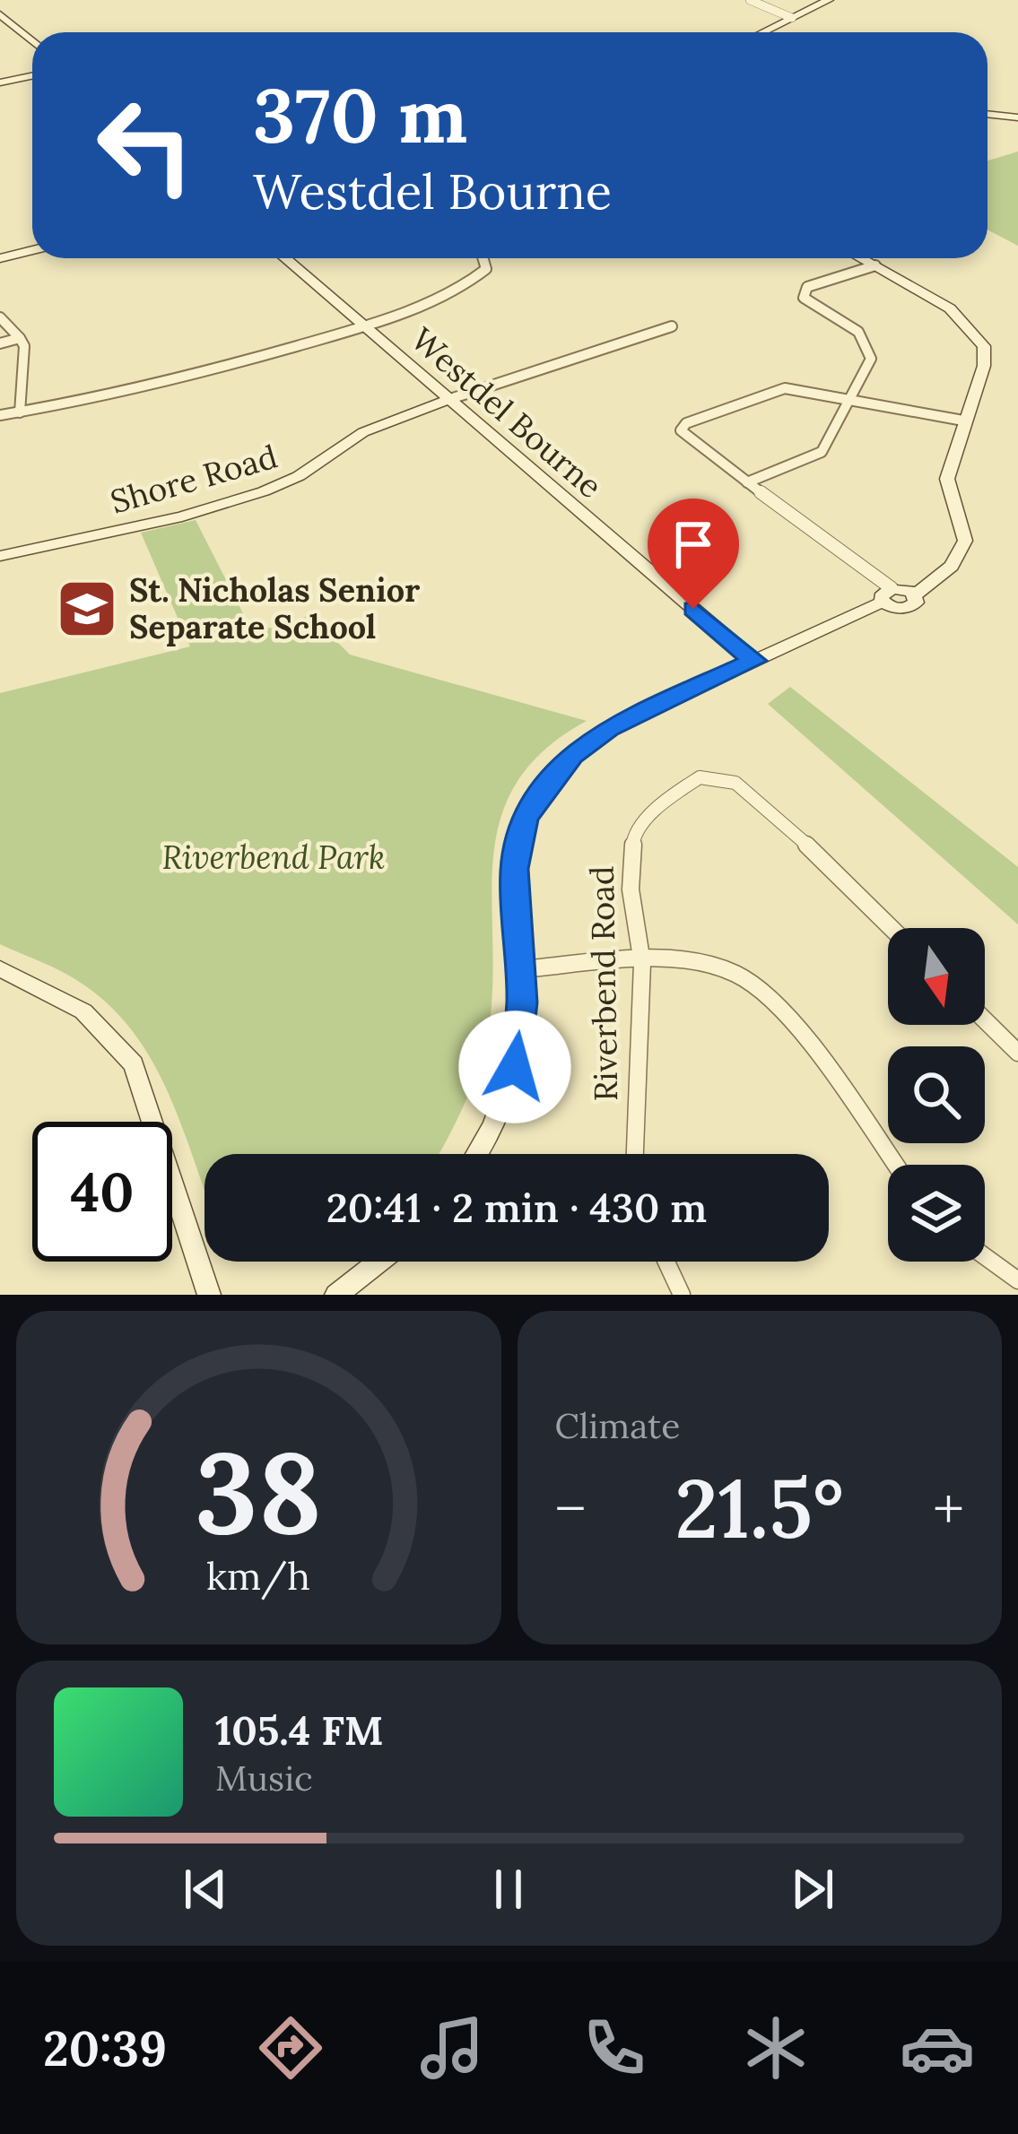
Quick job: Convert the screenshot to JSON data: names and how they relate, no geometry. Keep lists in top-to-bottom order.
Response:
{
  "streets": {
    "street": ["Westdel Bourne", "Shore Road", "Riverbend Road"]
  },
  "crossings": [
    ["Westdel Bourne", "Shore Road"]
  ],
  "parks": ["Riverbend Park"],
  "places": {
    "school or university": ["St. Nicholas Senior Separate School"]
  },
  "north": "bottom",
  "page": {
    "turn": ["370 m", "Westdel Bourne"],
    "limit": "40",
    "trip": "20:41 · 2 min · 430 m",
    "tile": "Climate",
    "heat": ["−", "21.5°", "+"],
    "song": ["105.4 FM", "Music"],
    "tabs": "20:39",
    "gauge": ["38", "km/h"]
  }
}
